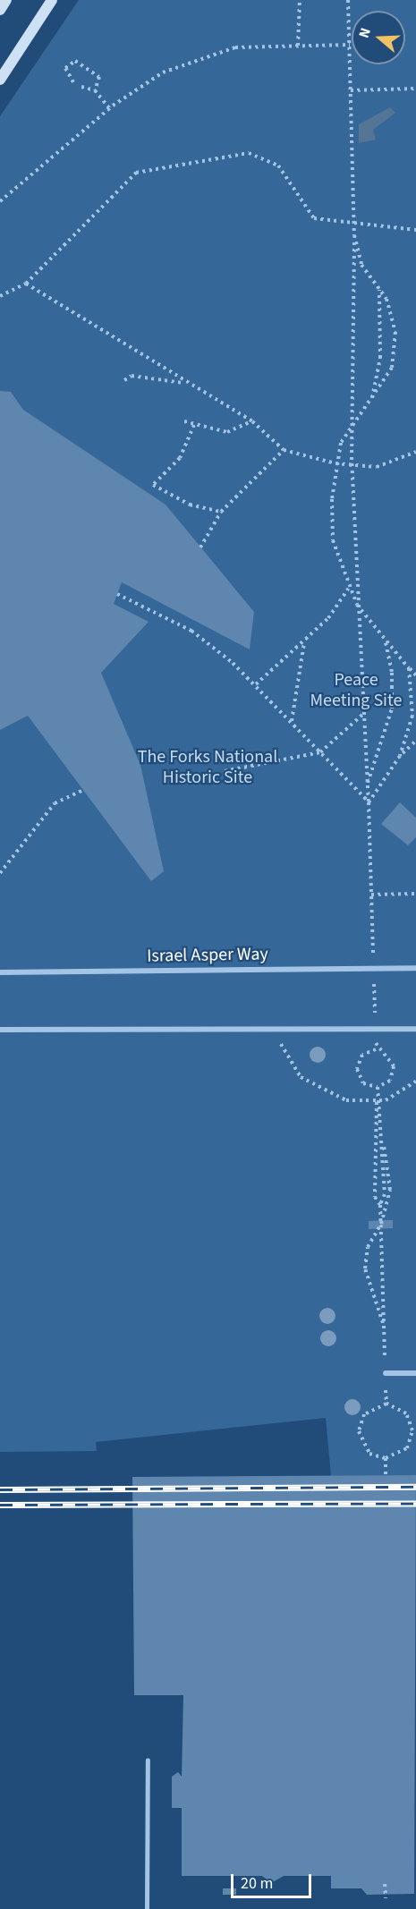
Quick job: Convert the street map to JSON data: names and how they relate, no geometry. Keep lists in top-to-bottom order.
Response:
{
  "streets": {
    "street": ["Israel Asper Way"]
  },
  "parks": ["Peace Meeting Site", "The Forks National Historic Site"],
  "scale_bar": "20 m",
  "north": "left"
}
